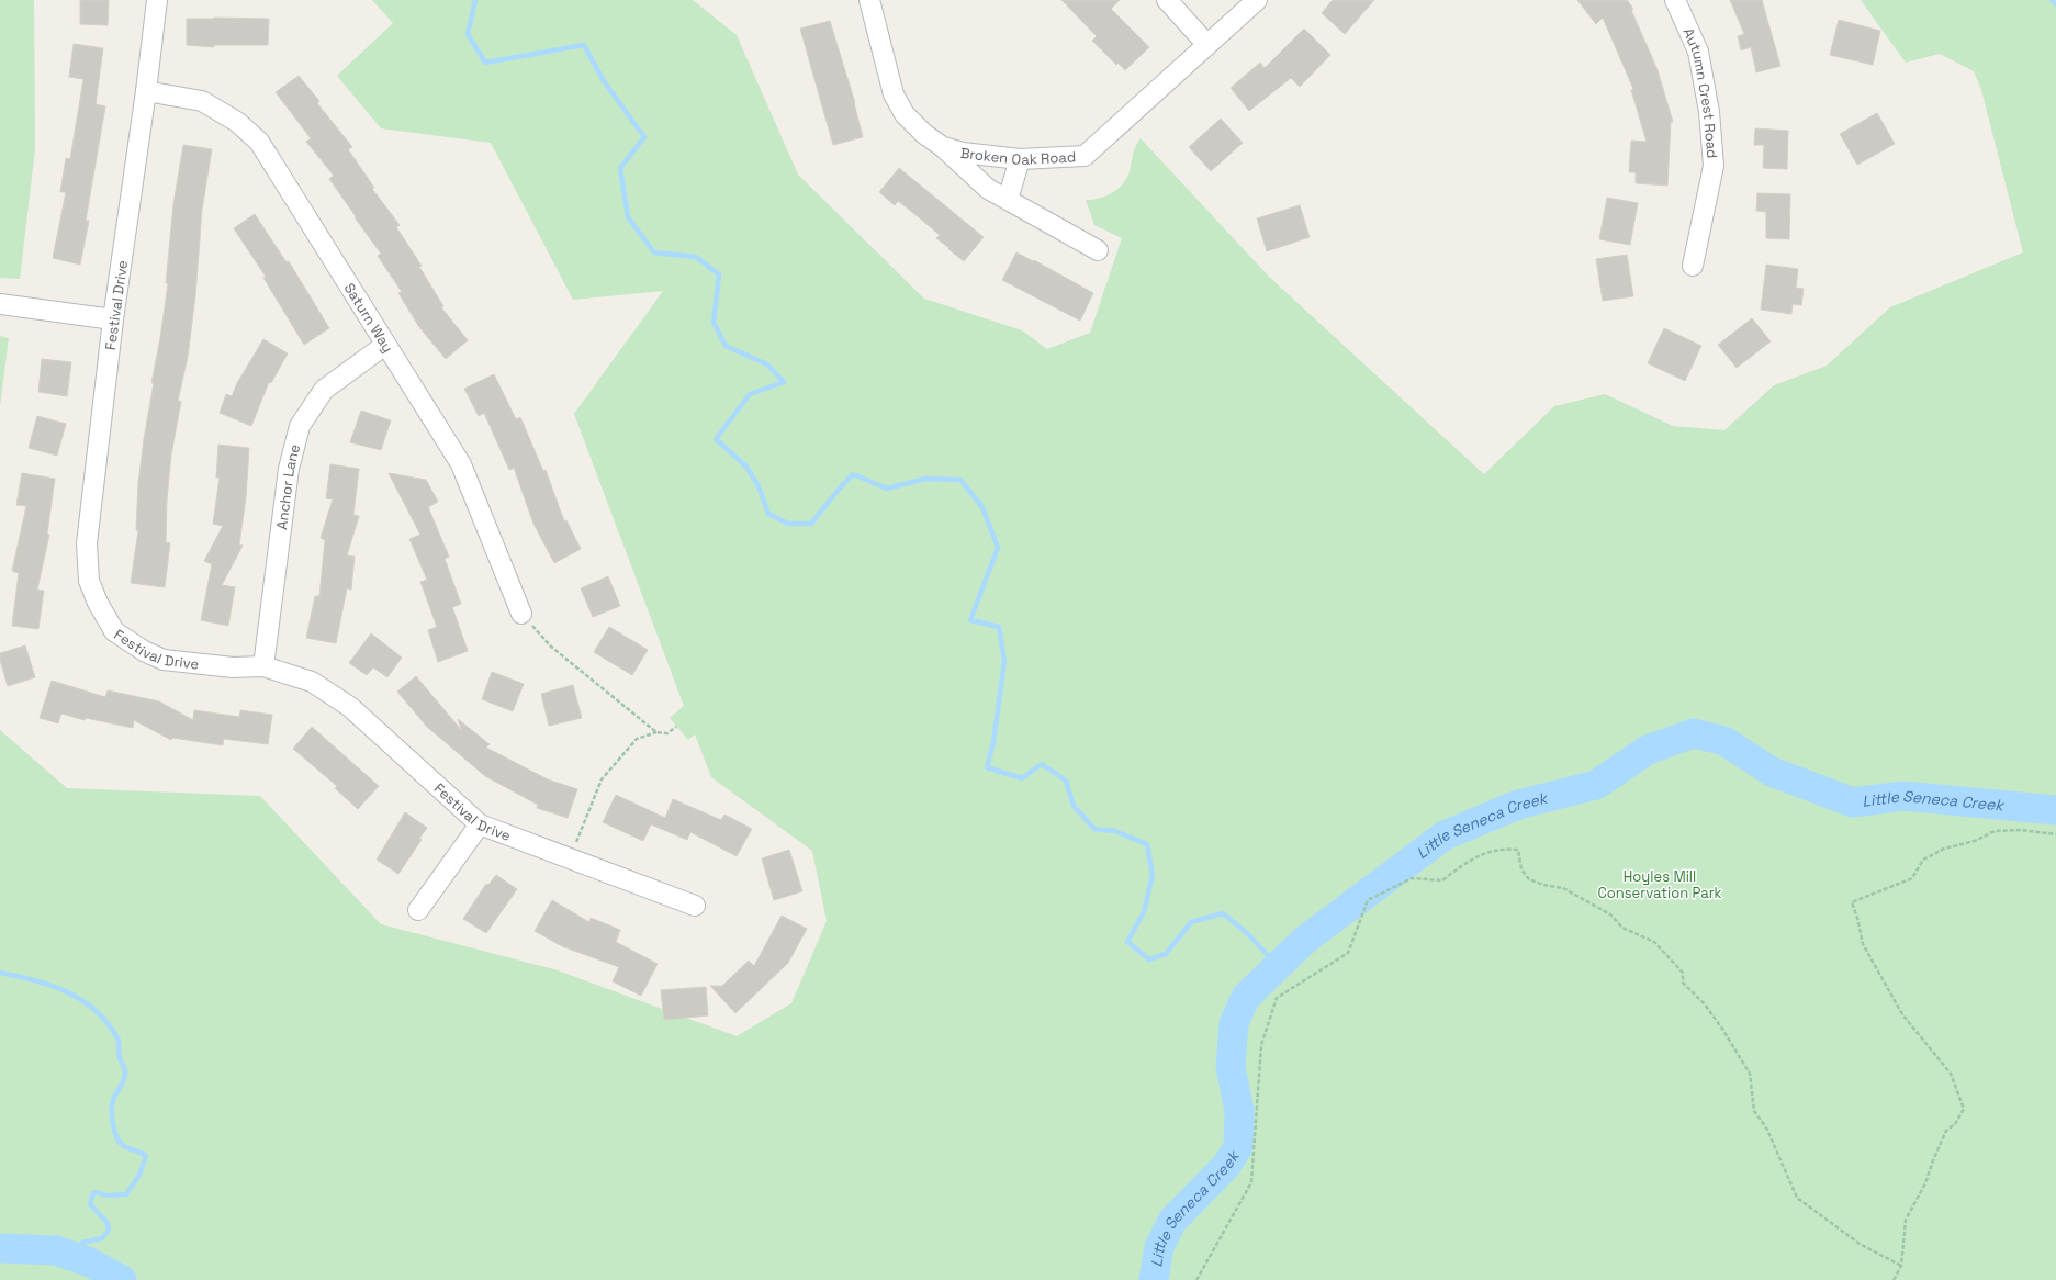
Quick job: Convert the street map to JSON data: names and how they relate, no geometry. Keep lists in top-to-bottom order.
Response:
{
  "streets": {
    "street": [
      "Autumn Crest Road",
      "Broken Oak Road",
      "Festival Drive",
      "Saturn Way",
      "Anchor Lane"
    ]
  },
  "crossings": [
    ["Festival Drive", "Saturn Way"],
    ["Festival Drive", "Anchor Lane"],
    ["Saturn Way", "Anchor Lane"]
  ],
  "water": ["Little Seneca Creek"],
  "parks": ["Hoyles Mill Conservation Park"]
}
